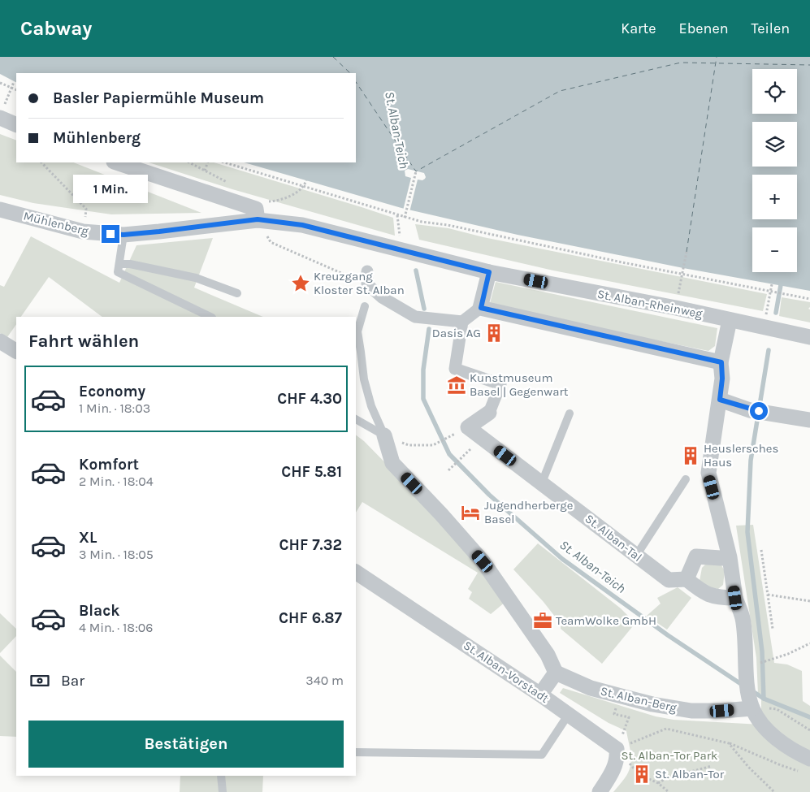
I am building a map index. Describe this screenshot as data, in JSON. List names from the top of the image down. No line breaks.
{"streets":{"street":["Mühlenberg","St. Alban-Rheinweg","St. Alban-Tal","St. Alban-Vorstadt","St. Alban-Berg"]},"crossings":[["Mühlenberg","St. Alban-Rheinweg"]],"water":["St. Alban-Teich"],"parks":["St. Alban-Tor Park"],"places":{"place":["Kreuzgang Kloster St. Alban"],"building":["Dasis AG","Heuslersches Haus","St. Alban-Tor"],"museum":["Kunstmuseum Basel | Gegenwart"],"hotel":["Jugendherberge Basel"],"office":["TeamWolke GmbH"]},"page":{"header":"Cabway","nav":["Karte","Ebenen","Teilen"],"map_buttons":["+","−"],"banner":["Basler Papiermühle Museum","Mühlenberg"],"bubble":"1 Min.","heading":"Fahrt wählen","list":[{"name":"Economy","note":"1 Min. · 18:03","value":"CHF 4.30"},{"name":"Komfort","note":"2 Min. · 18:04","value":"CHF 5.81"},{"name":"XL","note":"3 Min. · 18:05","value":"CHF 7.32"},{"name":"Black","note":"4 Min. · 18:06","value":"CHF 6.87"}],"pay":["Bar","340 m"],"buttons":"Bestätigen"}}
